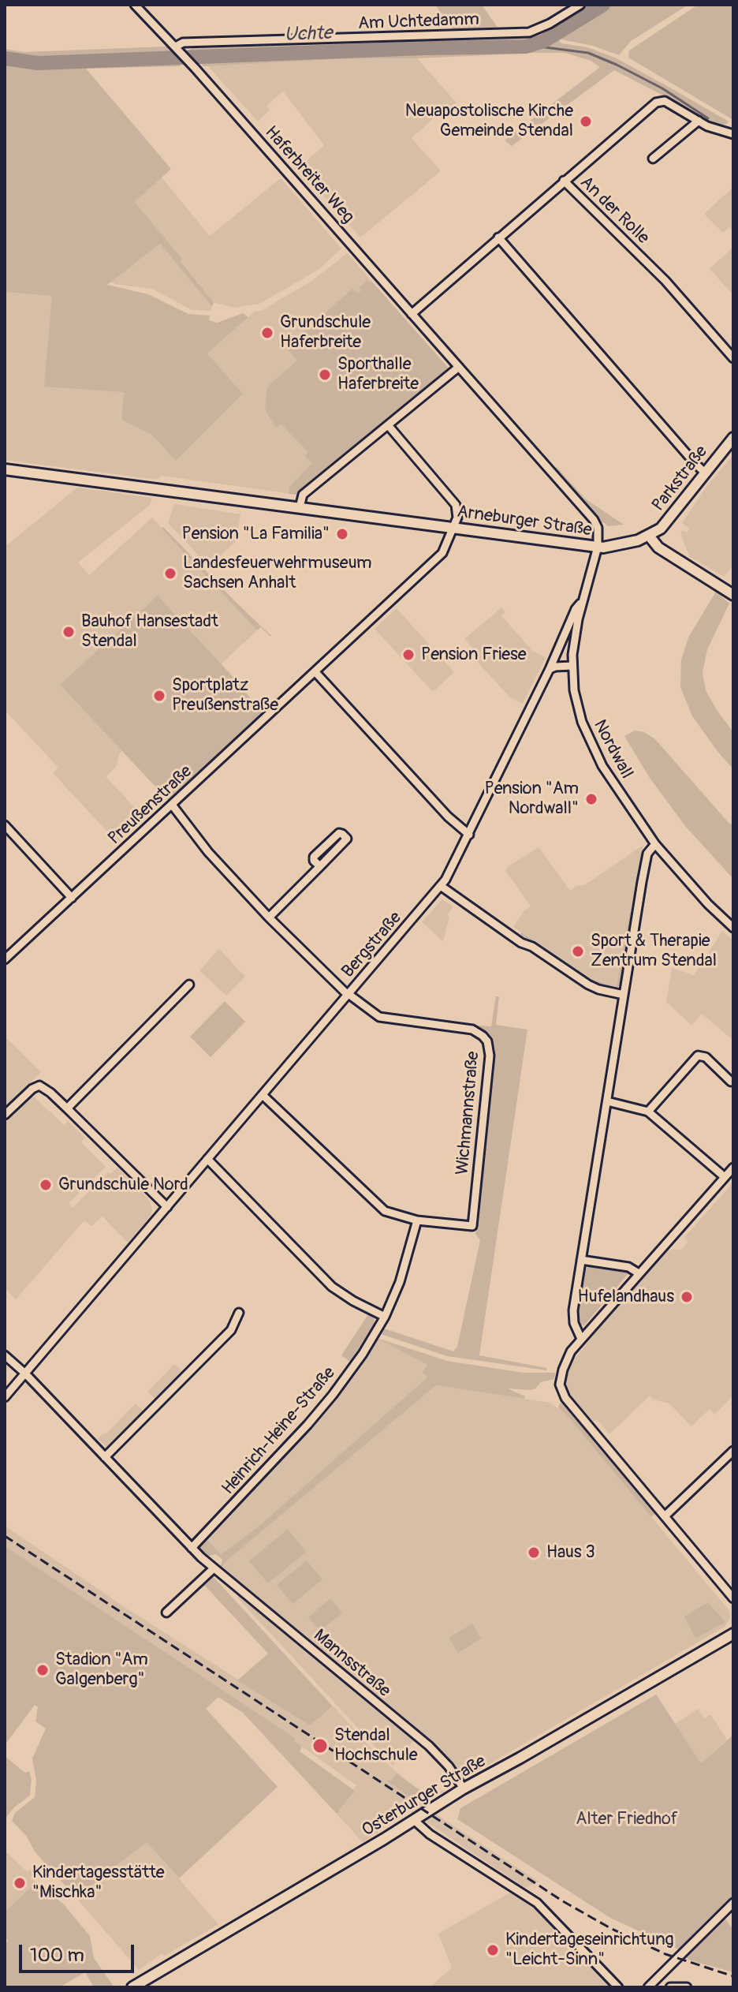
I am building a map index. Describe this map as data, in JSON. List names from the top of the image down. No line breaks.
{"streets":{"main road":["Parkstraße","Arneburger Straße","Osterburger Straße"],"street":["Am Uchtedamm","Haferbreiter Weg","An der Rolle","Nordwall","Preußenstraße","Bergstraße","Wichmannstraße","Heinrich-Heine-Straße","Mannsstraße"]},"crossings":[["Am Uchtedamm","Haferbreiter Weg"],["Haferbreiter Weg","Arneburger Straße"],["Haferbreiter Weg","Nordwall"],["Parkstraße","Arneburger Straße"],["Arneburger Straße","Nordwall"],["Arneburger Straße","Preußenstraße"],["Nordwall","Bergstraße"],["Bergstraße","Wichmannstraße"],["Bergstraße","Mannsstraße"],["Wichmannstraße","Heinrich-Heine-Straße"],["Heinrich-Heine-Straße","Mannsstraße"],["Mannsstraße","Osterburger Straße"]],"water":["Uchte"],"parks":["Alter Friedhof"],"places":["Neuapostolische Kirche Gemeinde Stendal","Grundschule Haferbreite","Sporthalle Haferbreite","Pension \"La Familia\"","Landesfeuerwehrmuseum Sachsen Anhalt","Bauhof Hansestadt Stendal","Pension Friese","Sportplatz Preußenstraße","Pension \"Am Nordwall\"","Sport & Therapie Zentrum Stendal","Grundschule Nord","Hufelandhaus","Haus 3","Stadion \"Am Galgenberg\"","Stendal Hochschule","Kindertagesstätte \"Mischka\"","Kindertageseinrichtung \"Leicht-Sinn\""],"scale_bar":"100 m"}
